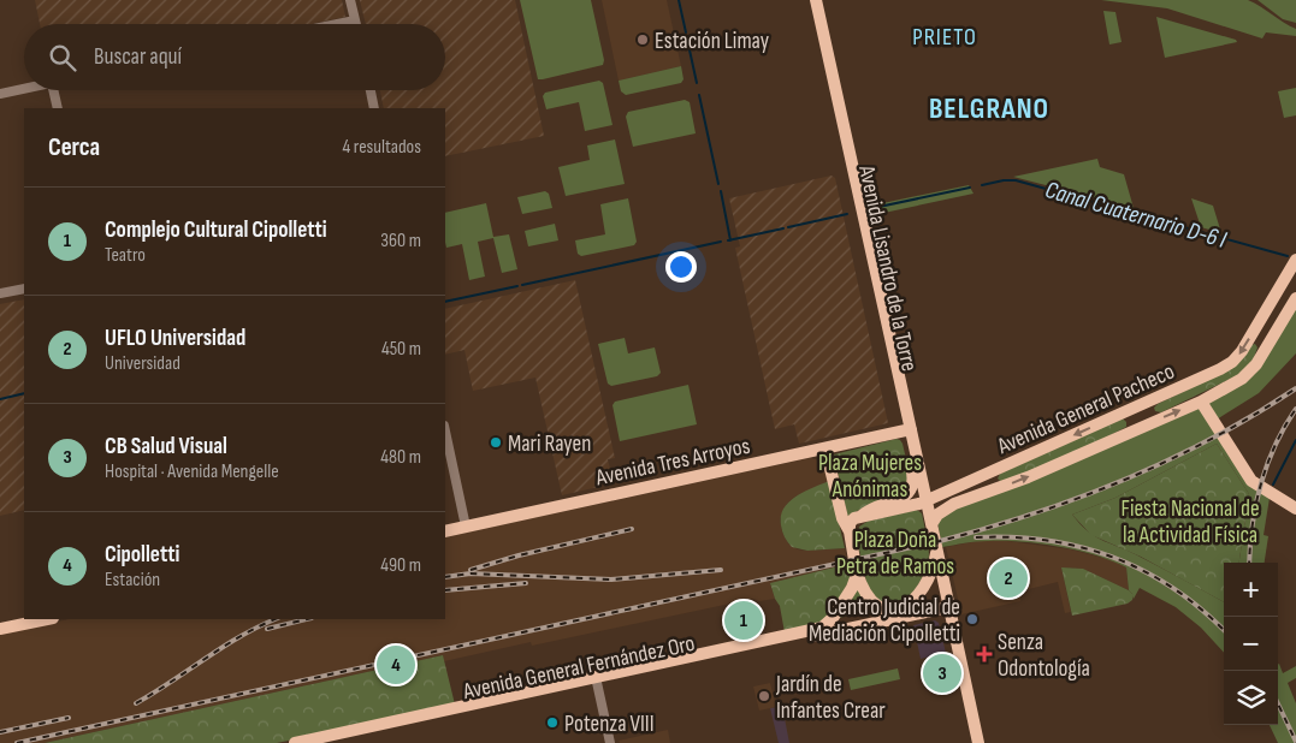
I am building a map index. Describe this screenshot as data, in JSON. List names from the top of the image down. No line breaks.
{"streets":{"main road":["Avenida Lisandro de la Torre","Avenida General Pacheco","Avenida Tres Arroyos","Avenida General Fernández Oro"]},"crossings":[["Avenida Lisandro de la Torre","Avenida General Pacheco"],["Avenida Lisandro de la Torre","Avenida Tres Arroyos"],["Avenida Lisandro de la Torre","Avenida General Fernández Oro"],["Avenida General Pacheco","Avenida General Fernández Oro"]],"districts":["PRIETO","BELGRANO"],"water":["Canal Cuaternario D-6 I"],"parks":["Plaza Mujeres Anónimas","Fiesta Nacional de la Actividad Física","Plaza Doña Petra de Ramos"],"places":{"other":["Estación Limay","Mari Rayen","Centro Judicial de Mediación Cipolletti","Jardín de Infantes Crear","Potenza VIII"],"health":["Senza Odontología"]},"page":{"search":"Buscar aquí","heading":["Cerca","4 resultados"],"list":[{"mark":"1","name":"Complejo Cultural Cipolletti","note":"Teatro","value":"360 m"},{"mark":"2","name":"UFLO Universidad","note":"Universidad","value":"450 m"},{"mark":"3","name":"CB Salud Visual","note":"Hospital · Avenida Mengelle","value":"480 m"},{"mark":"4","name":"Cipolletti","note":"Estación","value":"490 m"}],"pins":["2","1","4","3"],"map_buttons":["+","−"]}}
